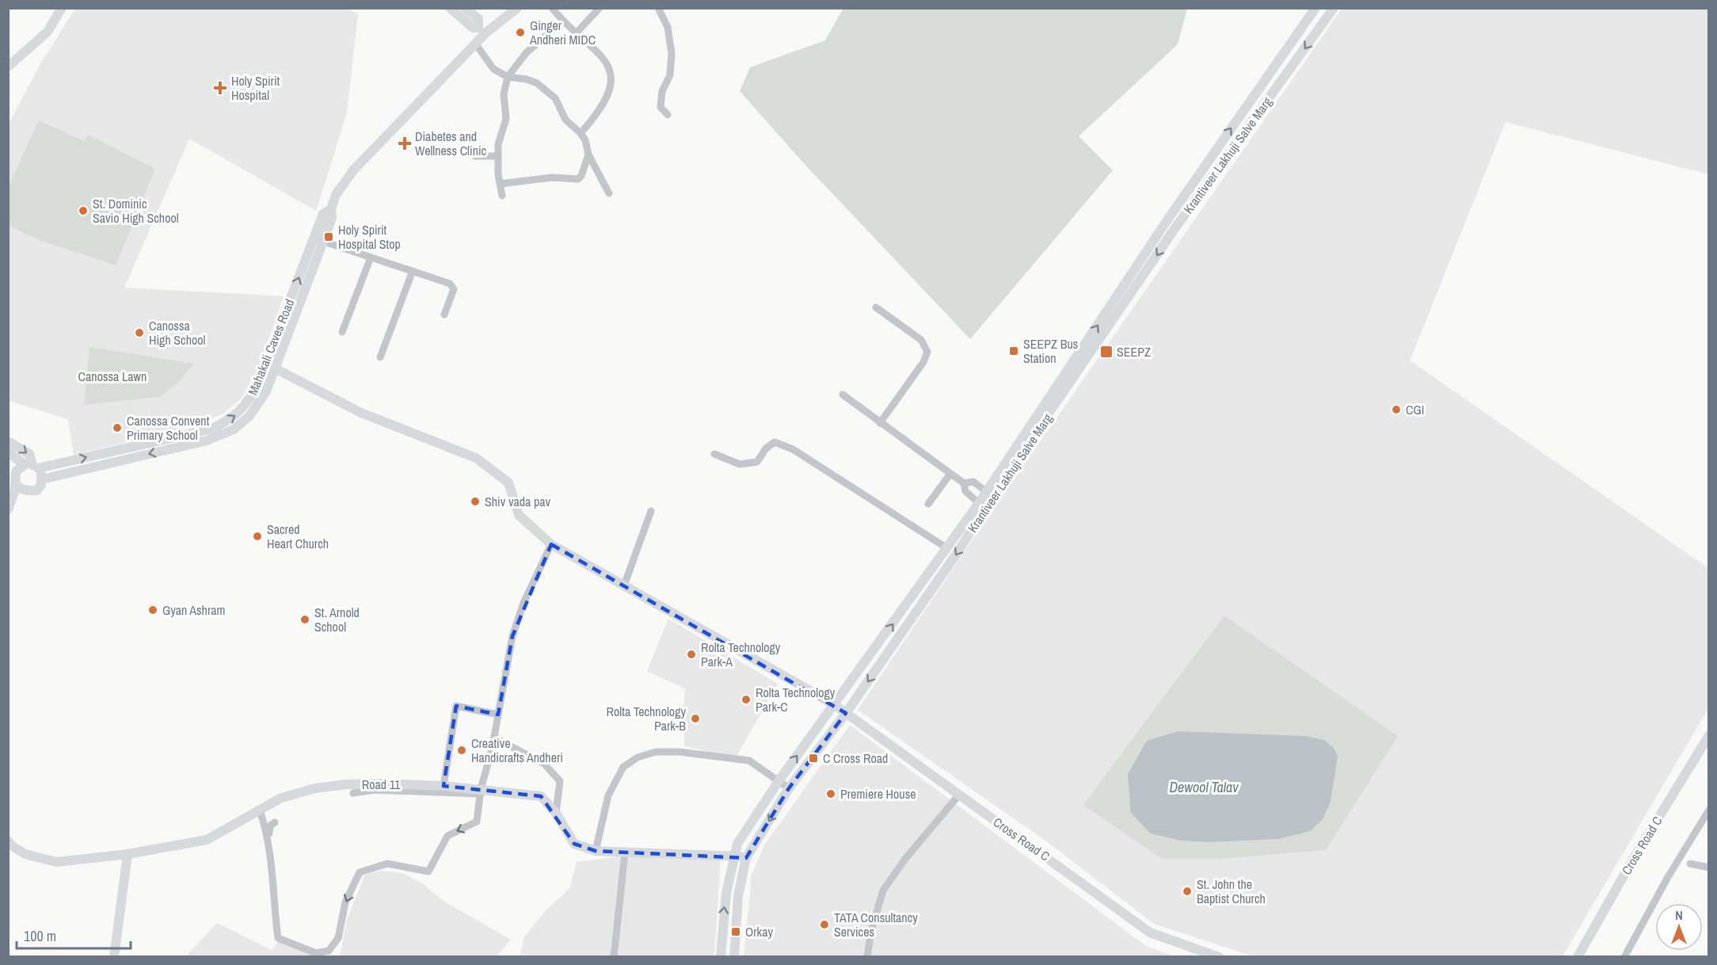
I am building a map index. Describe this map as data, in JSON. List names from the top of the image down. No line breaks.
{"streets":{"main road":["Krantiveer Lakhuji Salve Marg","Mahakali Caves Road","Road 11","Cross Road C"]},"crossings":[["Krantiveer Lakhuji Salve Marg","Road 11"],["Krantiveer Lakhuji Salve Marg","Cross Road C"],["Mahakali Caves Road","Cross Road C"]],"water":["Dewool Talav"],"parks":["Canossa Lawn"],"places":{"other":["Ginger Andheri MIDC","St. Dominic Savio High School","Canossa High School","CGI","Canossa Convent Primary School","Shiv vada pav","Sacred Heart Church","Gyan Ashram","St. Arnold School","Rolta Technology Park-A","Rolta Technology Park-C","Rolta Technology Park-B","Creative Handicrafts Andheri","Premiere House","St. John the Baptist Church","TATA Consultancy Services"],"health":["Holy Spirit Hospital","Diabetes and Wellness Clinic"],"transit":["Holy Spirit Hospital Stop","SEEPZ Bus Station","SEEPZ","C Cross Road","Orkay"]},"scale_bar":"100 m","north":"top"}
